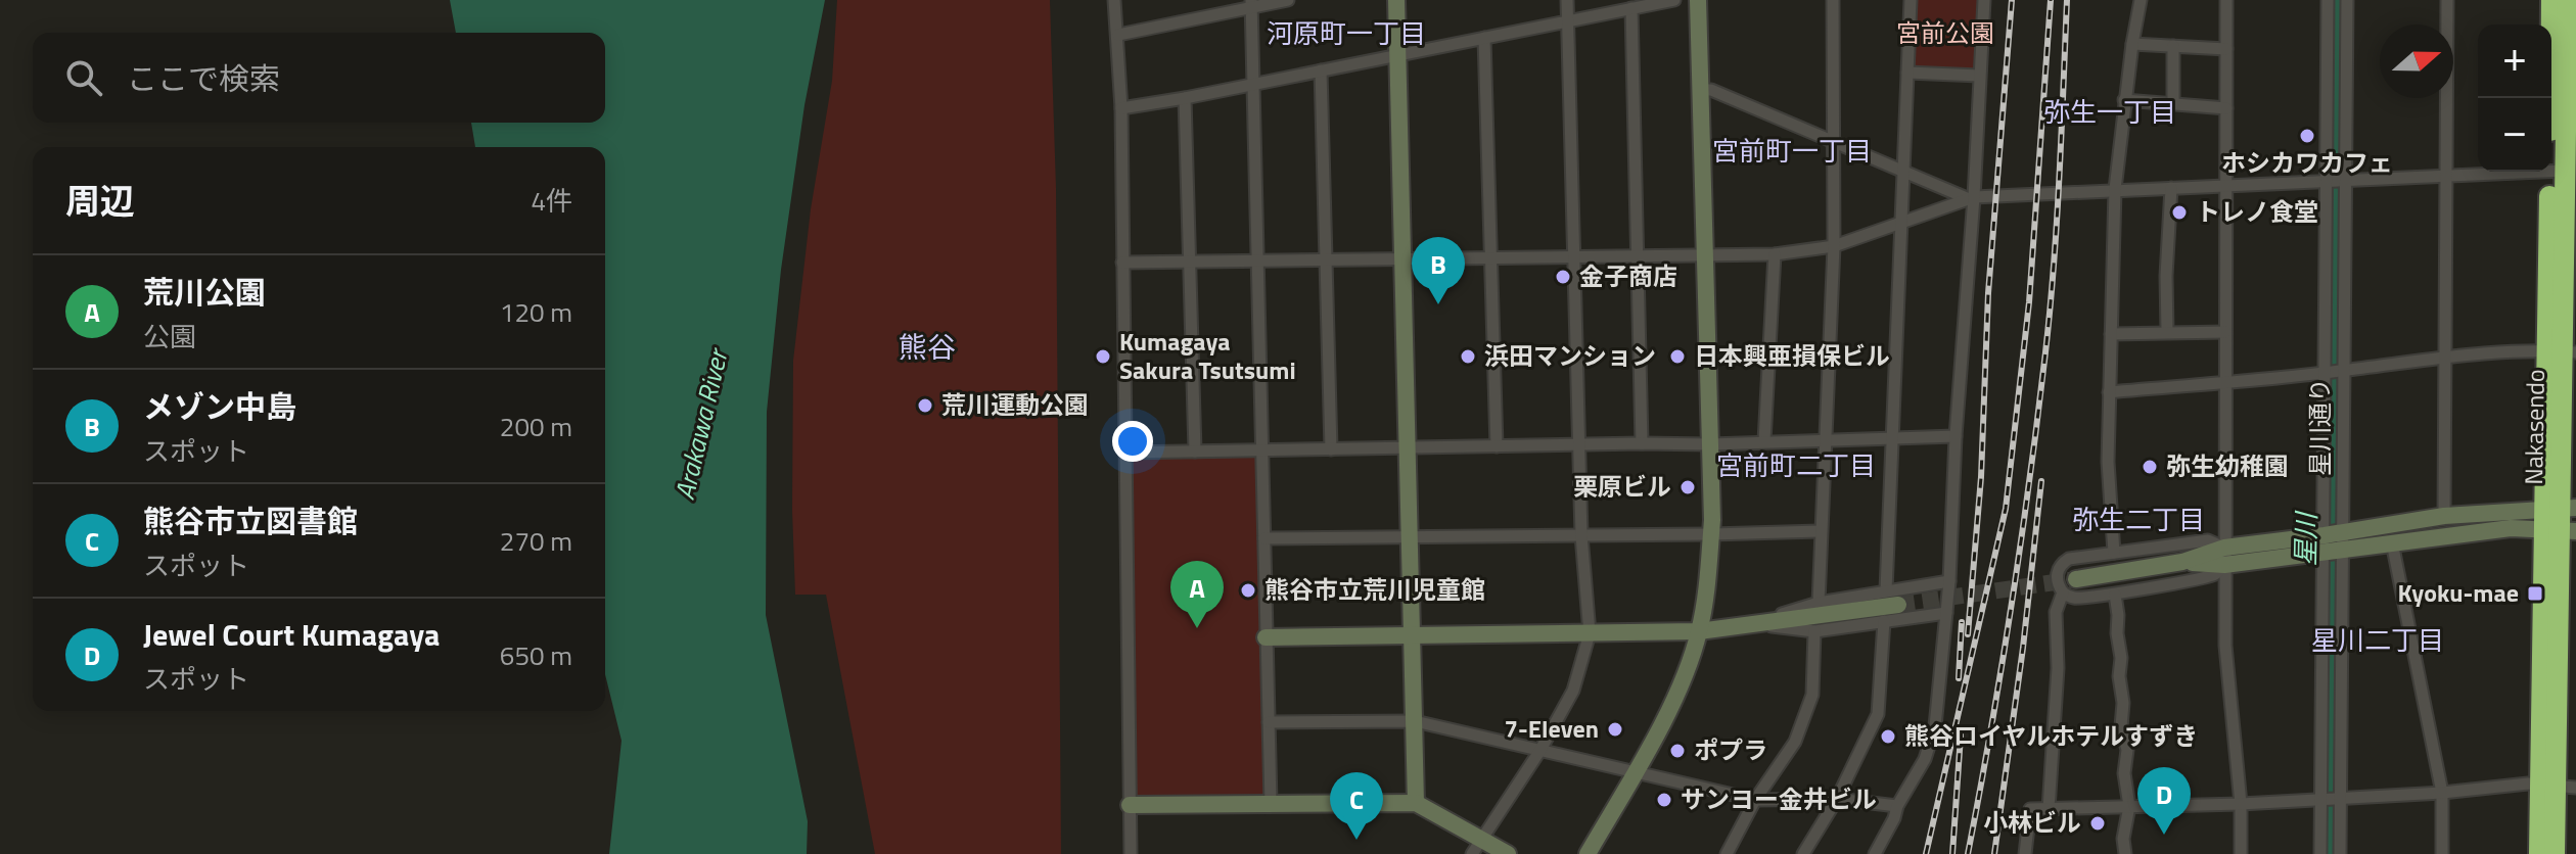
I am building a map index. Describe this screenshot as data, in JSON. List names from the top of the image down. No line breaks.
{"streets":{"highway":["Nakasendo"],"street":["星川通り"]},"districts":["河原町一丁目","弥生一丁目","宮前町一丁目","熊谷","宮前町二丁目","弥生二丁目","星川二丁目"],"water":["Arakawa River","星川"],"parks":["宮前公園"],"places":{"other":["ホシカワカフェ","トレノ食堂","金子商店","Kumagaya Sakura Tsutsumi","浜田マンション","日本興亜損保ビル","荒川運動公園","弥生幼稚園","栗原ビル","熊谷市立荒川児童館","7-Eleven","熊谷ロイヤルホテルすずき","ポプラ","サンヨー金井ビル","小林ビル"],"transit":["Kyoku-mae"]},"north":"right","page":{"map_buttons":["+","−"],"search":"ここで検索","heading":["周辺","4件"],"pins":["B","A","D","C"],"list":[{"mark":"A","name":"荒川公園","note":"公園","value":"120 m"},{"mark":"B","name":"メゾン中島","note":"スポット","value":"200 m"},{"mark":"C","name":"熊谷市立図書館","note":"スポット","value":"270 m"},{"mark":"D","name":"Jewel Court Kumagaya","note":"スポット","value":"650 m"}]}}
